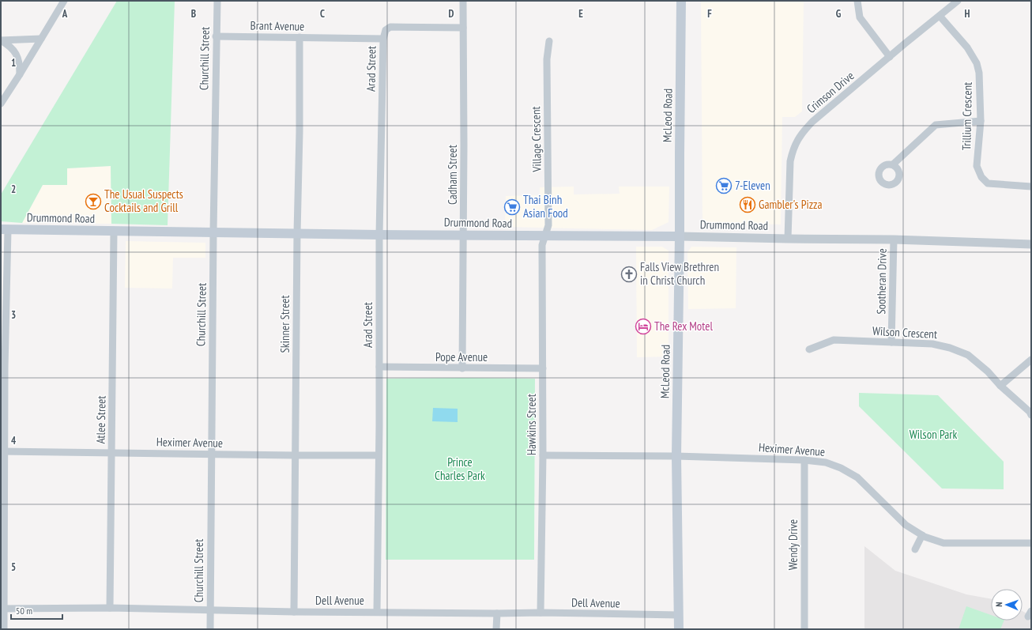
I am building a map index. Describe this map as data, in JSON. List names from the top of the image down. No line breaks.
{"streets":{"main road":["McLeod Road","Drummond Road"],"street":["Brant Avenue","Churchill Street","Arad Street","Crimson Drive","Trillium Crescent","Village Crescent","Cadham Street","Sootheran Drive","Skinner Street","Wilson Crescent","Pope Avenue","Atlee Street","Hawkins Street","Heximer Avenue","Wendy Drive","Dell Avenue"]},"crossings":[["Brant Avenue","Churchill Street"],["Brant Avenue","Arad Street"],["Brant Avenue","Skinner Street"],["Churchill Street","Drummond Road"],["Churchill Street","Heximer Avenue"],["Churchill Street","Dell Avenue"],["Arad Street","Drummond Road"],["Arad Street","Pope Avenue"],["Arad Street","Heximer Avenue"],["Arad Street","Dell Avenue"],["Crimson Drive","Trillium Crescent"],["Crimson Drive","Drummond Road"],["McLeod Road","Drummond Road"],["McLeod Road","Heximer Avenue"],["McLeod Road","Dell Avenue"],["Village Crescent","Drummond Road"],["Village Crescent","Hawkins Street"],["Cadham Street","Drummond Road"],["Cadham Street","Pope Avenue"],["Drummond Road","Sootheran Drive"],["Drummond Road","Skinner Street"],["Drummond Road","Atlee Street"],["Drummond Road","Hawkins Street"],["Sootheran Drive","Wilson Crescent"],["Skinner Street","Heximer Avenue"],["Skinner Street","Dell Avenue"],["Pope Avenue","Hawkins Street"],["Atlee Street","Heximer Avenue"],["Atlee Street","Dell Avenue"],["Hawkins Street","Heximer Avenue"],["Hawkins Street","Dell Avenue"],["Heximer Avenue","Wendy Drive"]],"parks":["Wilson Park","Prince Charles Park"],"places":{"supermarket":["7-Eleven","Thai Binh Asian Food"],"bar":["The Usual Suspects Cocktails and Grill"],"restaurant":["Gambler's Pizza"],"church":["Falls View Brethren in Christ Church"],"hotel":["The Rex Motel"]},"scale_bar":"50 m","north":"left","grid":{"columns":["A","B","C","D","E","F","G","H"],"rows":["1","2","3","4","5"]}}
